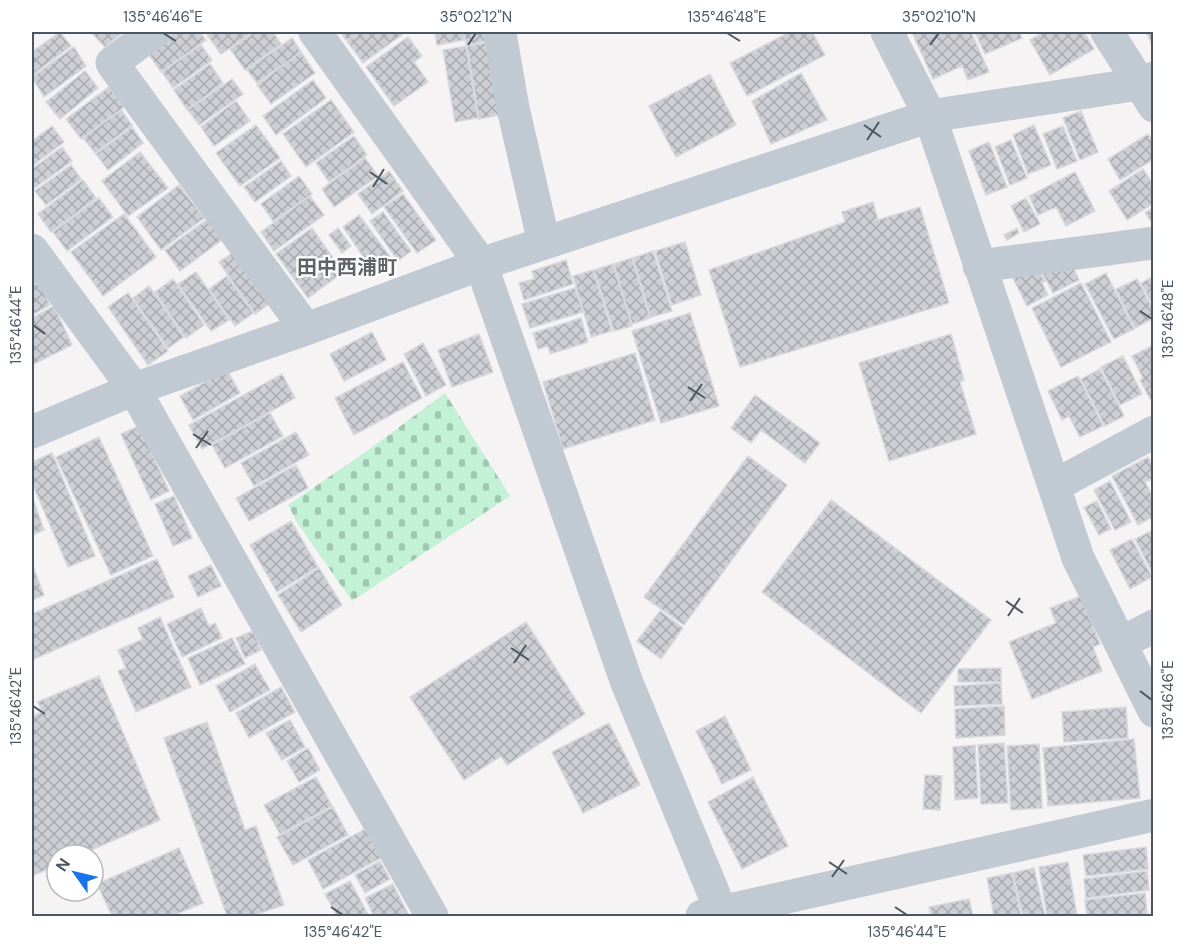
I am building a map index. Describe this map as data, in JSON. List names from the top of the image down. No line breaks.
{"districts":["田中西浦町"],"north":"top left","coordinates":["135°46'46\"E","35°02'12\"N","135°46'48\"E","35°02'10\"N","135°46'44\"E","135°46'42\"E"]}
